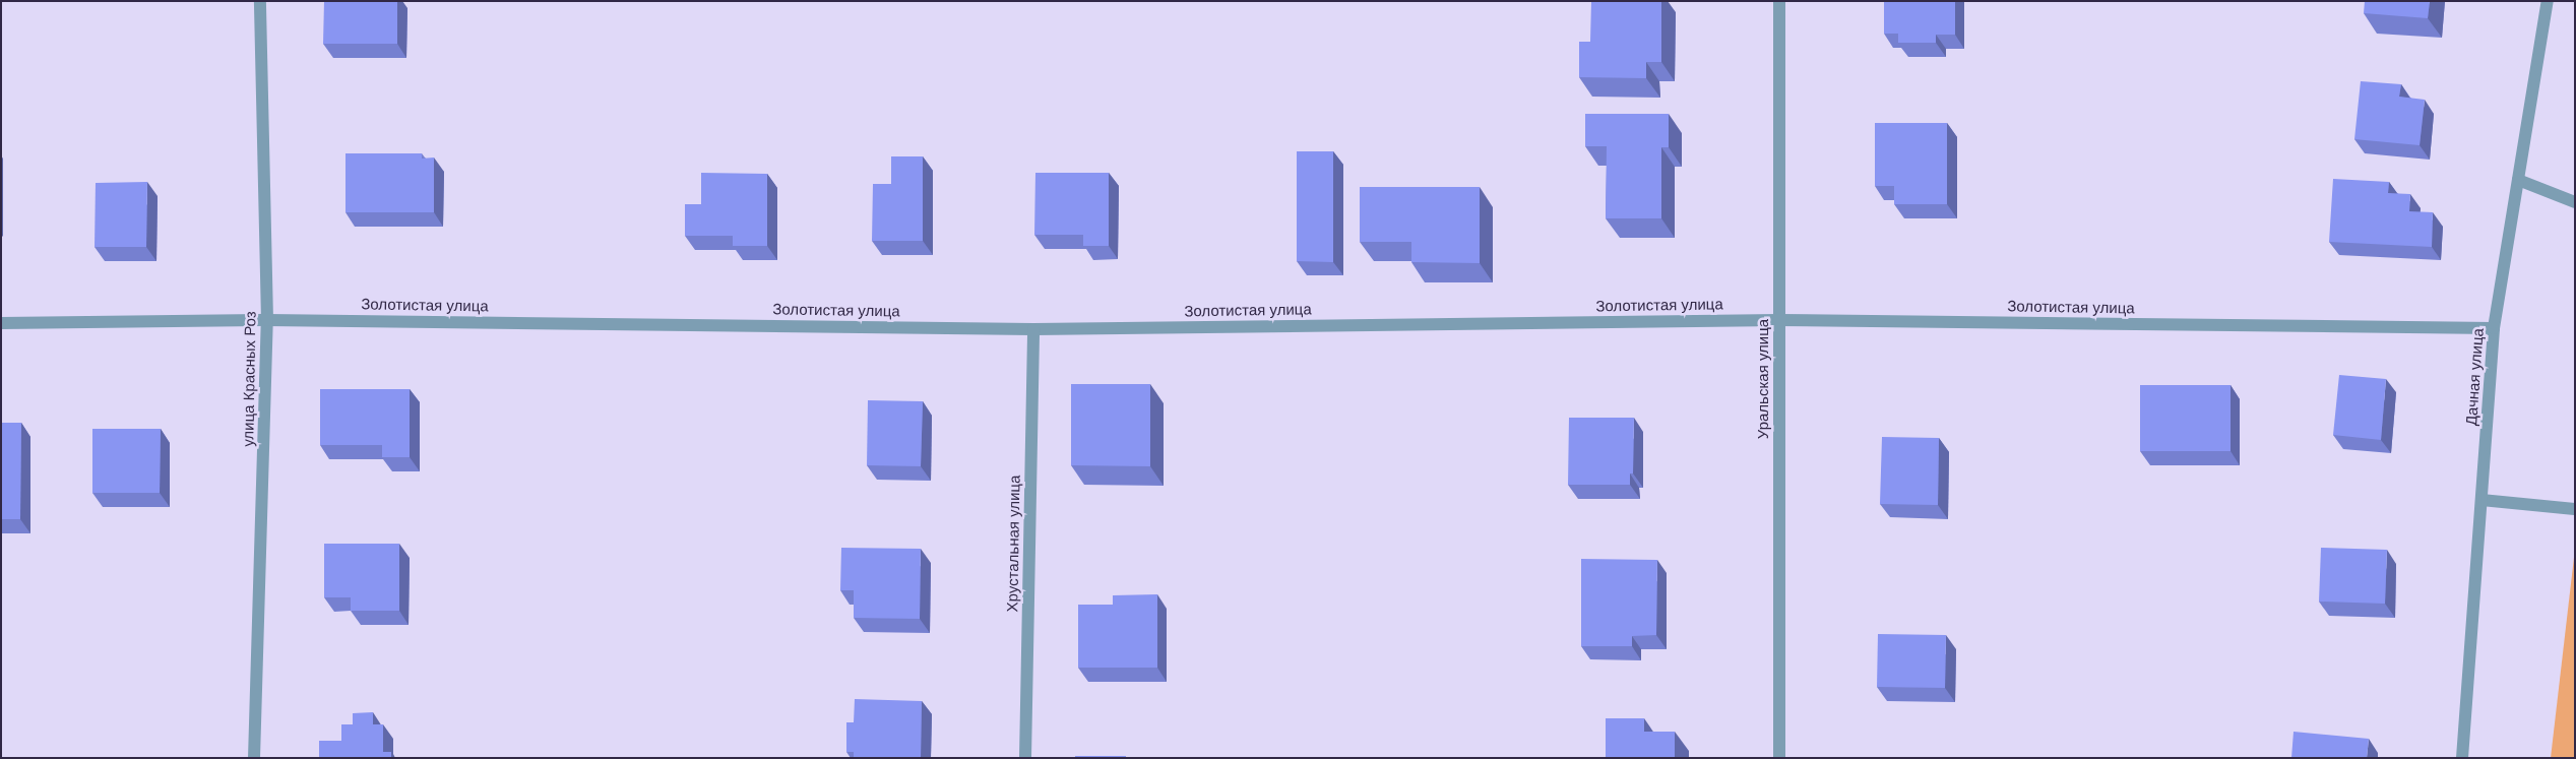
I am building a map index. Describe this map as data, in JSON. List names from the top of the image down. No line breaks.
{"streets":{"street":["Золотистая улица","Дачная улица","улица Красных Роз","Уральская улица","Хрустальная улица"]},"crossings":[["Золотистая улица","Дачная улица"],["Золотистая улица","улица Красных Роз"],["Золотистая улица","Уральская улица"],["Золотистая улица","Хрустальная улица"]]}
